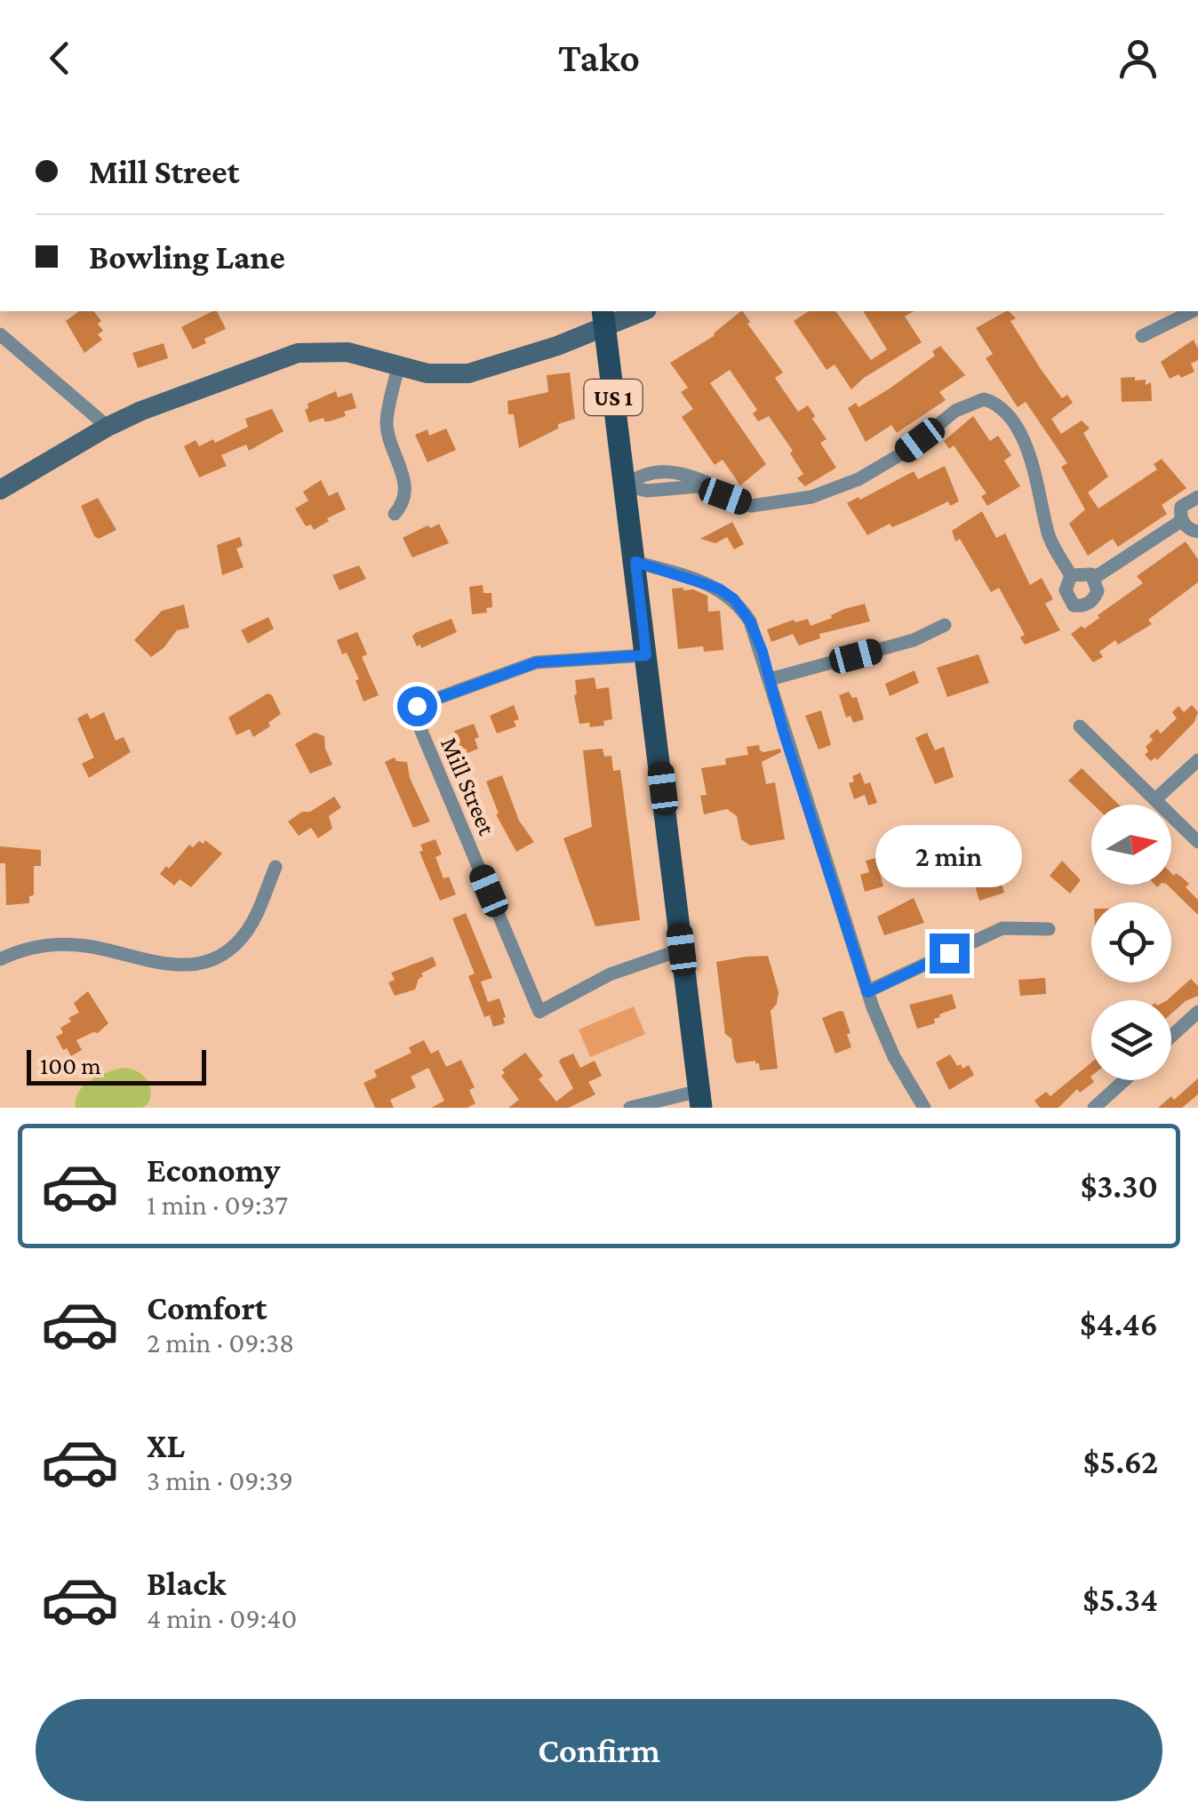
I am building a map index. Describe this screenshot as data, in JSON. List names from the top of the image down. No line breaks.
{"streets":{"main road":["US 1"],"street":["Mill Street"]},"crossings":[["US 1","Mill Street"]],"scale_bar":"100 m","north":"right","page":{"header":"Tako","banner":["Mill Street","Bowling Lane"],"bubble":"2 min","scale":"100 m","list":[{"name":"Economy","note":"1 min · 09:37","value":"$3.30"},{"name":"Comfort","note":"2 min · 09:38","value":"$4.46"},{"name":"XL","note":"3 min · 09:39","value":"$5.62"},{"name":"Black","note":"4 min · 09:40","value":"$5.34"}],"buttons":"Confirm"}}
